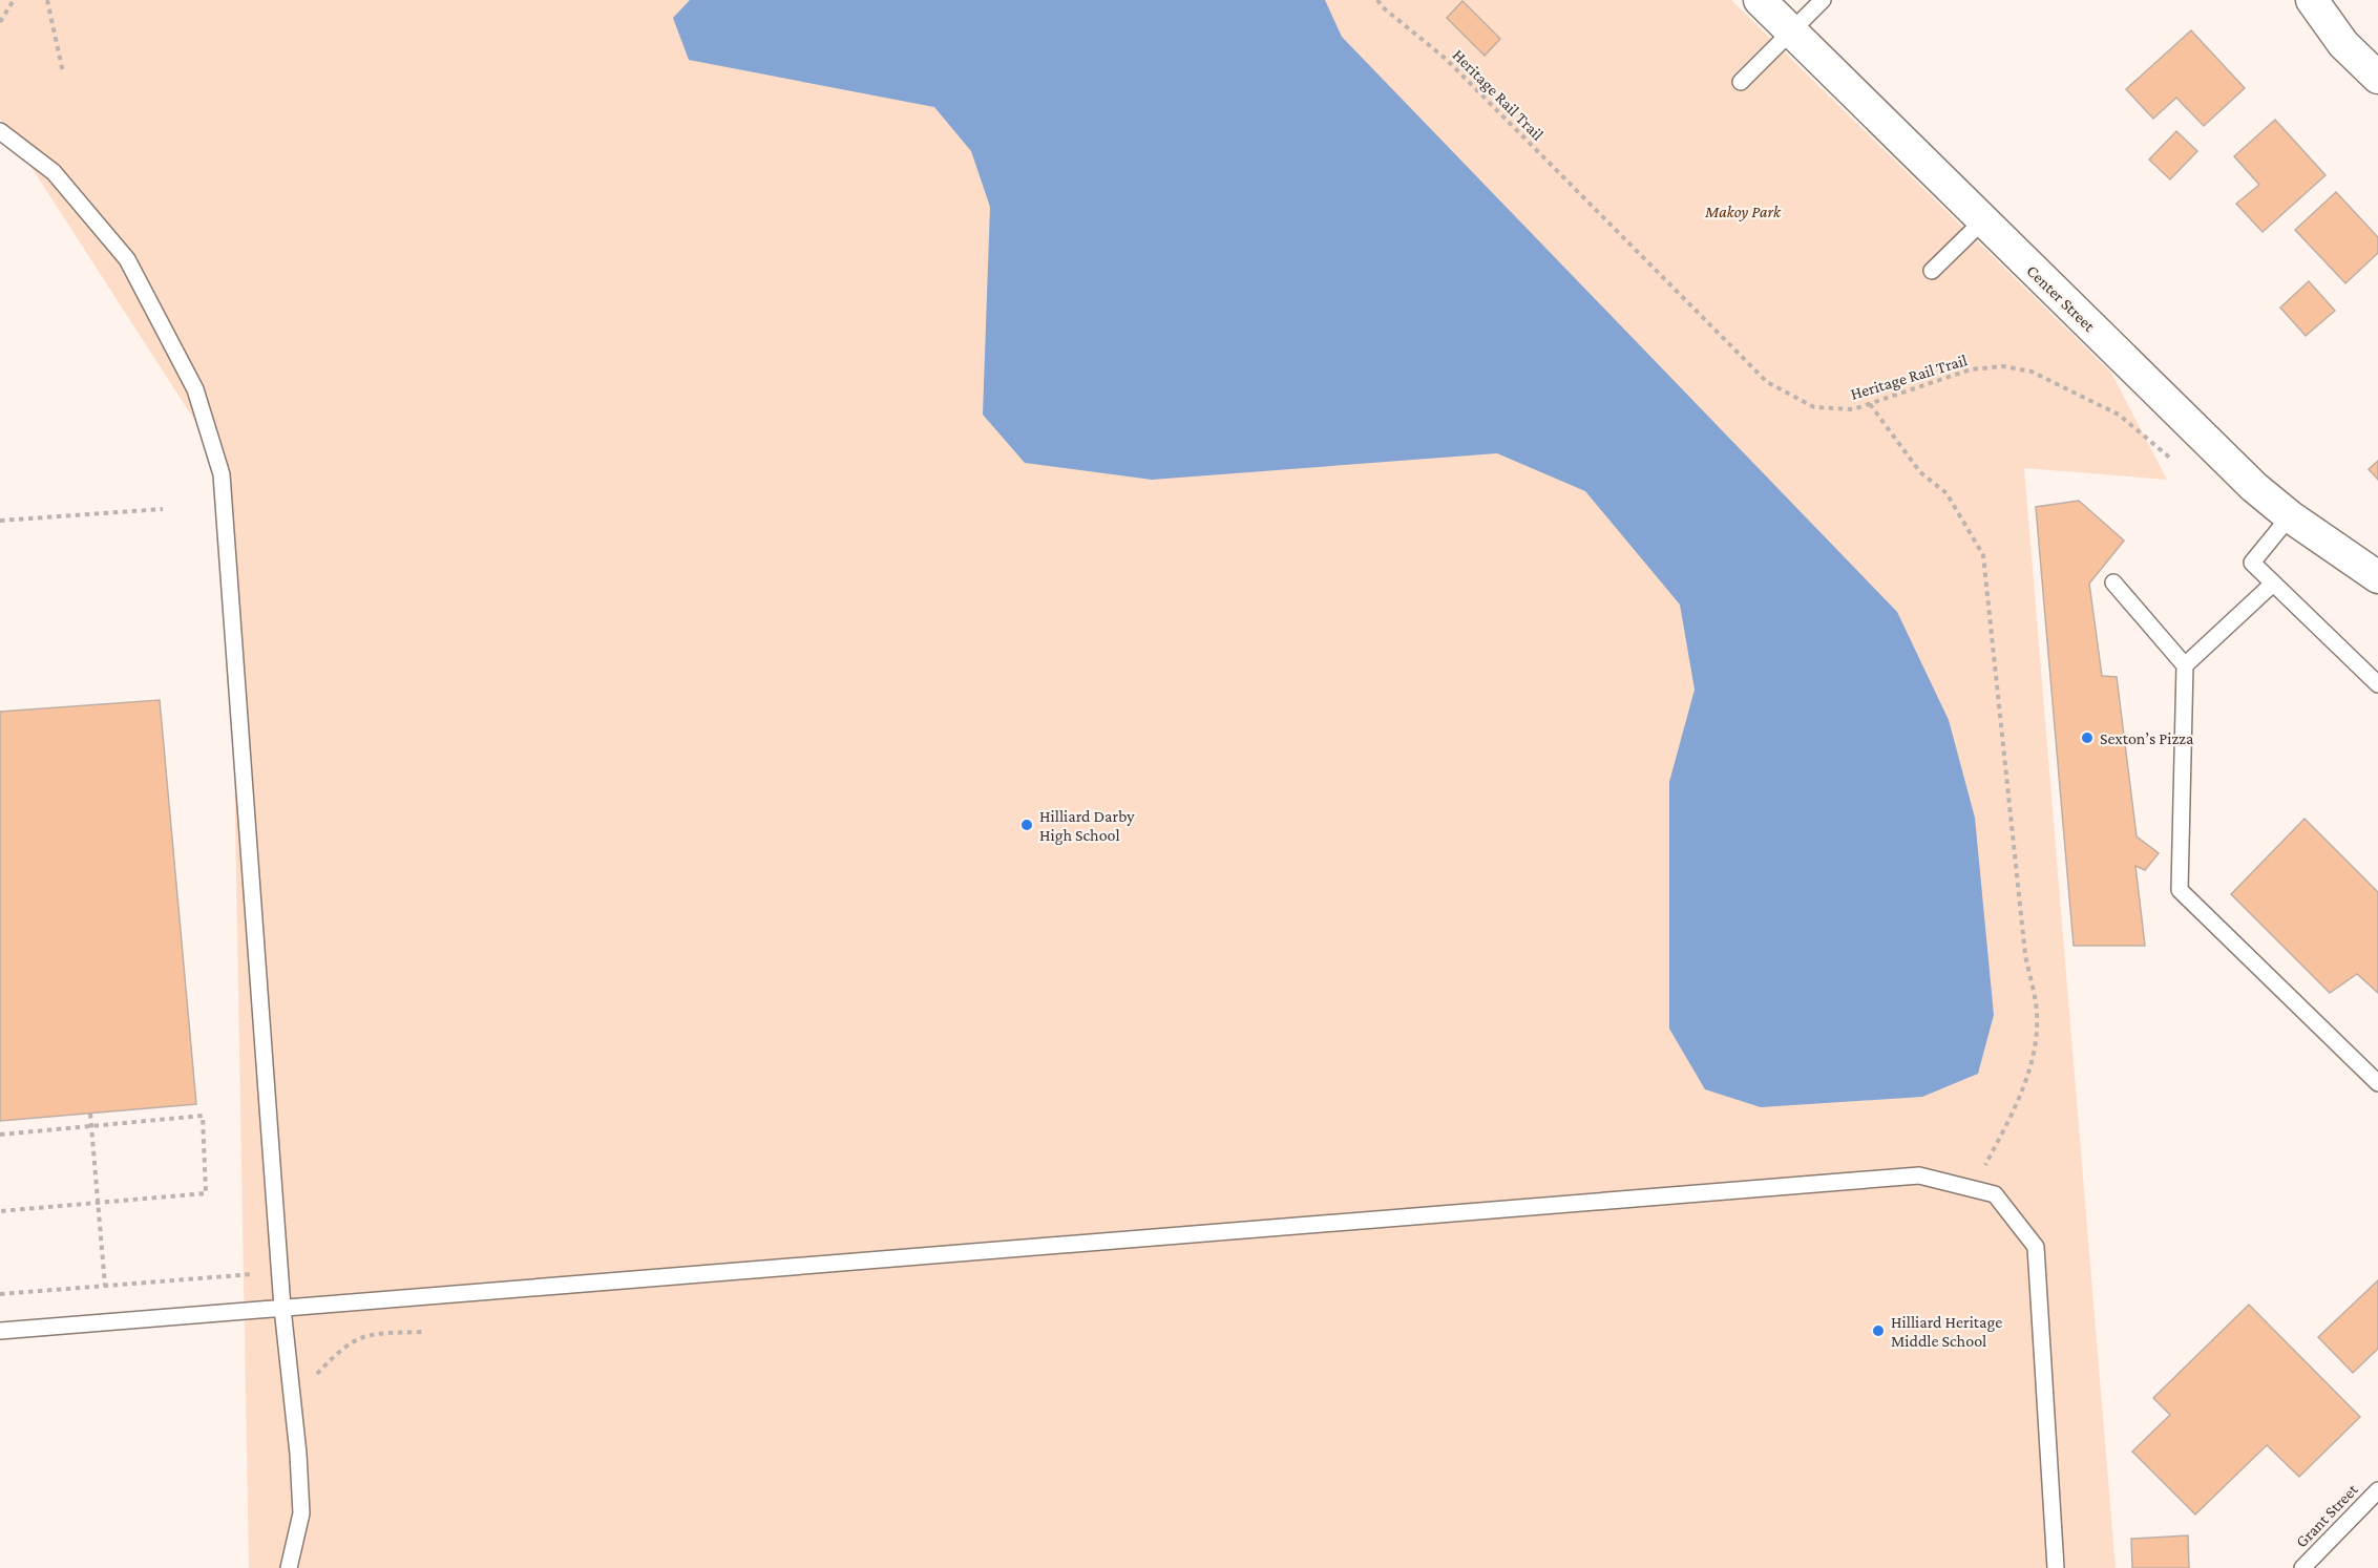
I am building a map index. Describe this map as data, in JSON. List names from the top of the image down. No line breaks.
{"streets":{"street":["Center Street"],"lane":["Grant Street"],"path":["Heritage Rail Trail"]},"parks":["Makoy Park"],"places":["Sexton’s Pizza","Hilliard Darby High School","Hilliard Heritage Middle School"]}
